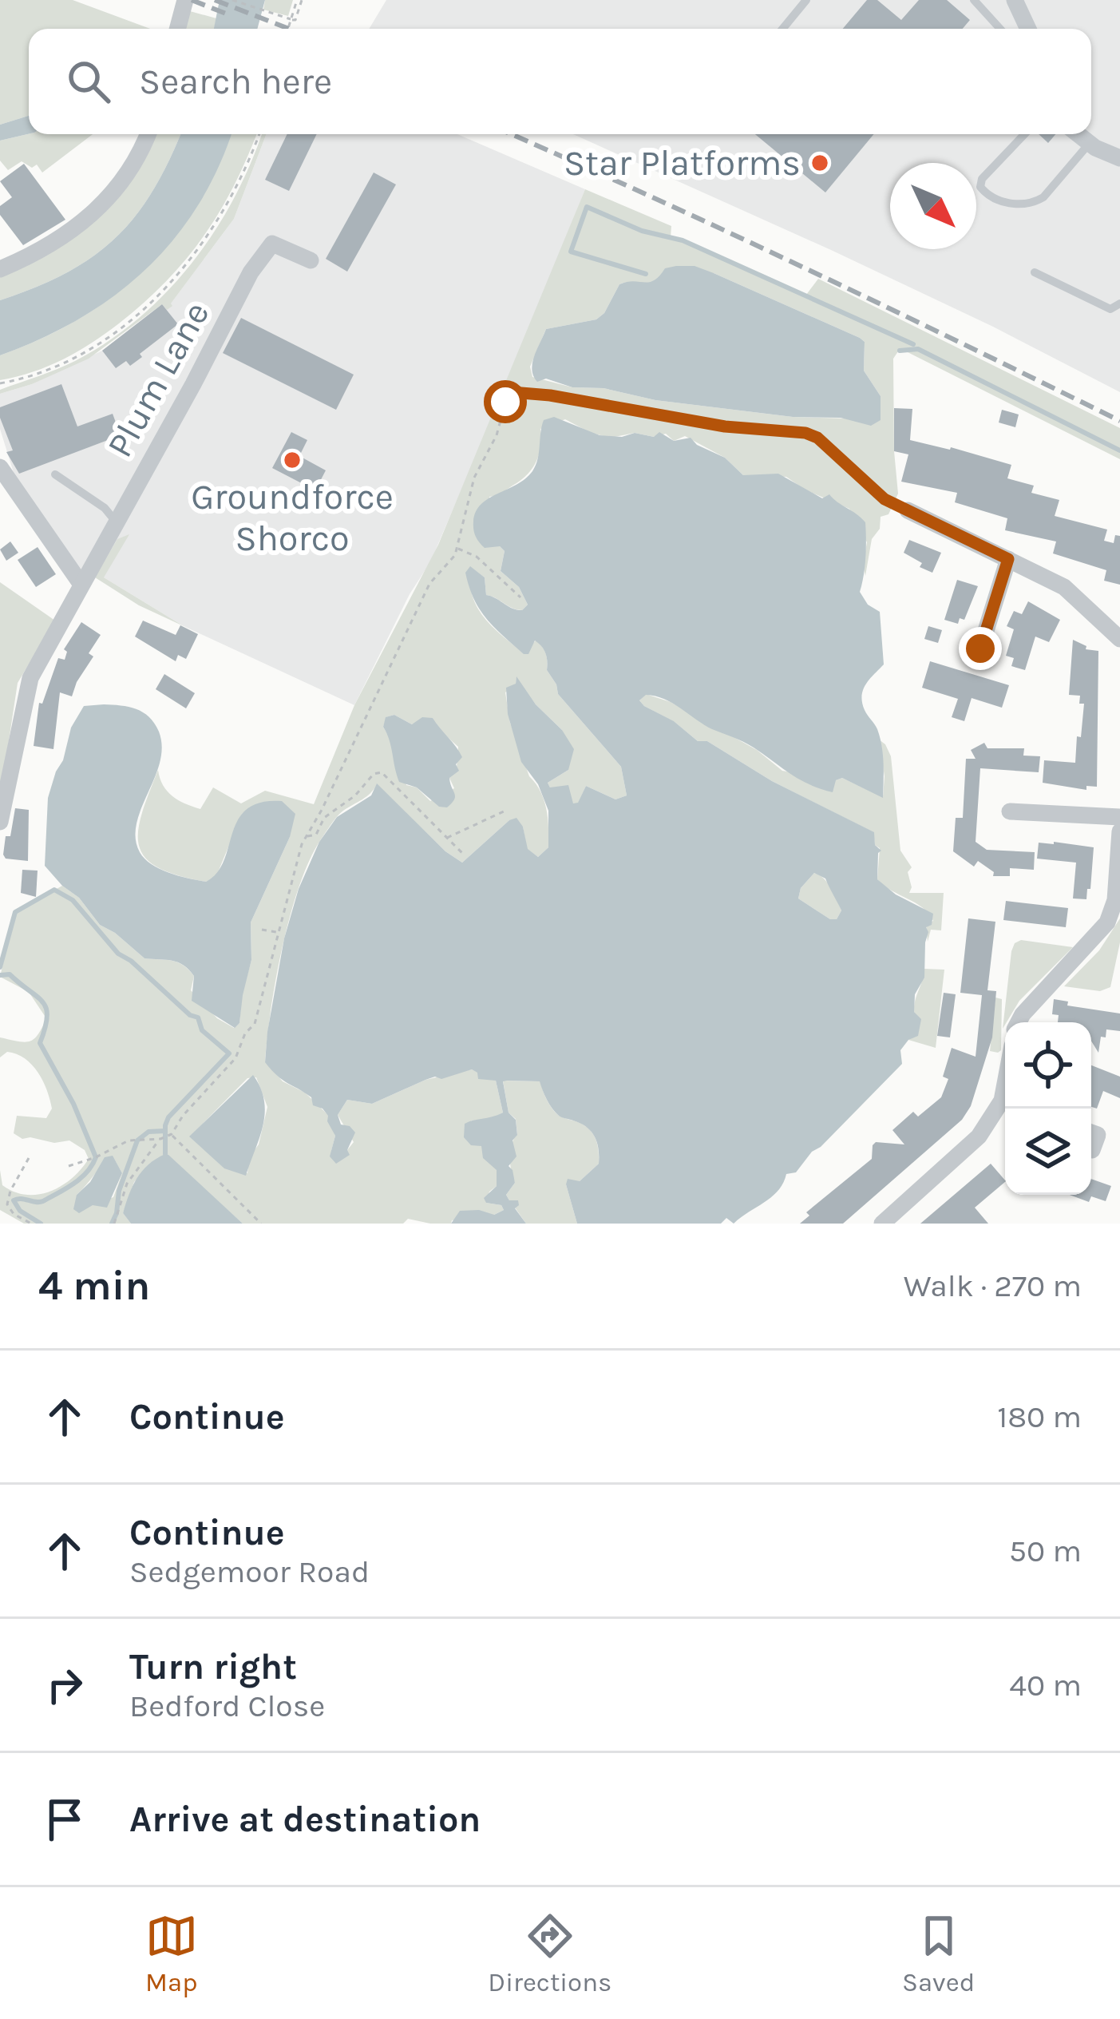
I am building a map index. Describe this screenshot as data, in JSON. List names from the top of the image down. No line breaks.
{"streets":{"street":["Plum Lane"]},"places":["Star Platforms","Groundforce Shorco"],"north":"bottom right","page":{"search":"Search here","heading":["4 min","Walk · 270 m"],"list":[["Continue","180 m"],["Continue","Sedgemoor Road","50 m"],["Turn right","Bedford Close","40 m"],"Arrive at destination"],"nav":["Map","Directions","Saved"]}}
